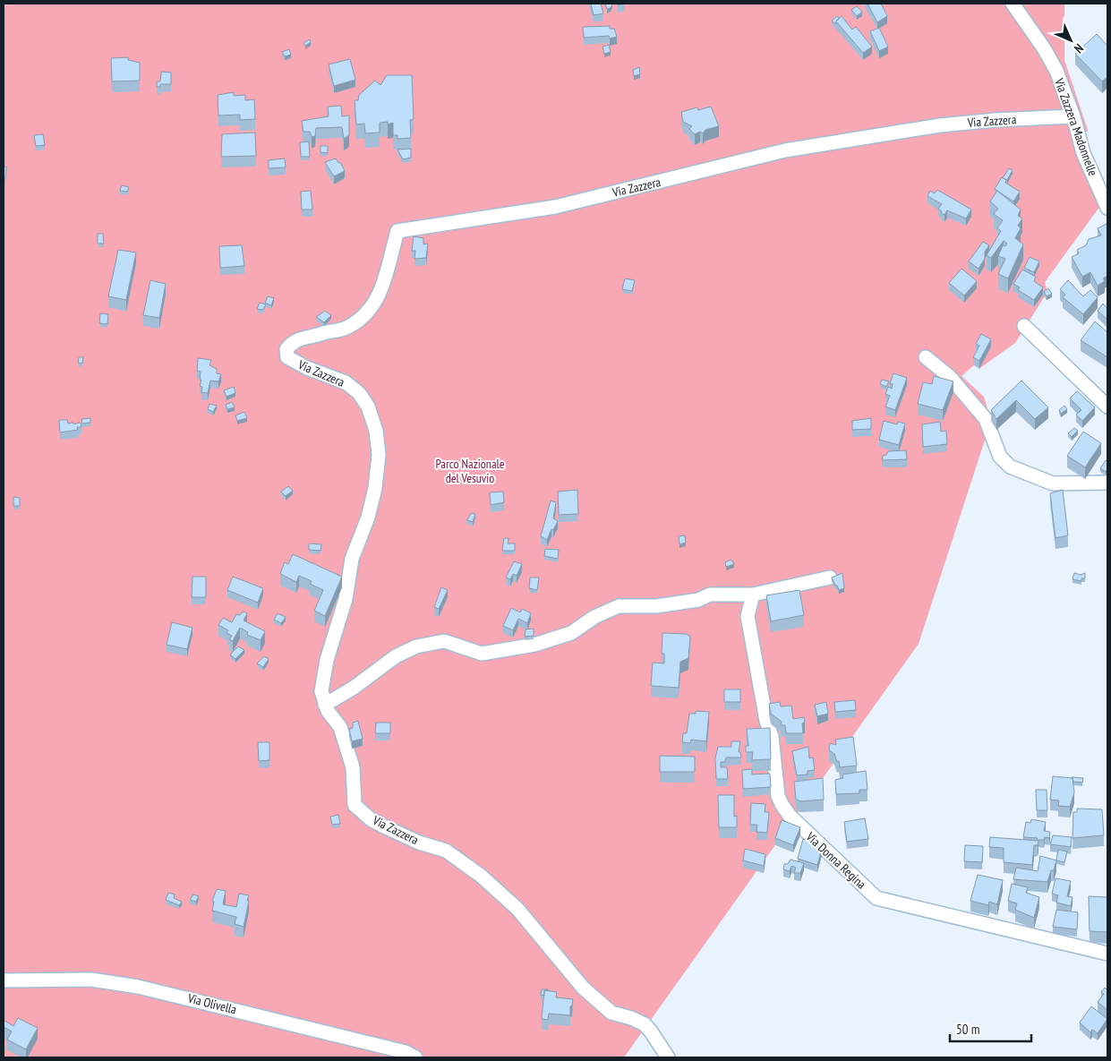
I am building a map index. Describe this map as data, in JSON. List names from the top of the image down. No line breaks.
{"streets":{"street":["Via Zazzera","Via Zazzera Madonnelle","Via Donna Regina","Via Olivella"]},"crossings":[["Via Zazzera","Via Zazzera Madonnelle"]],"parks":["Parco Nazionale del Vesuvio"],"scale_bar":"50 m","north":"bottom right"}
